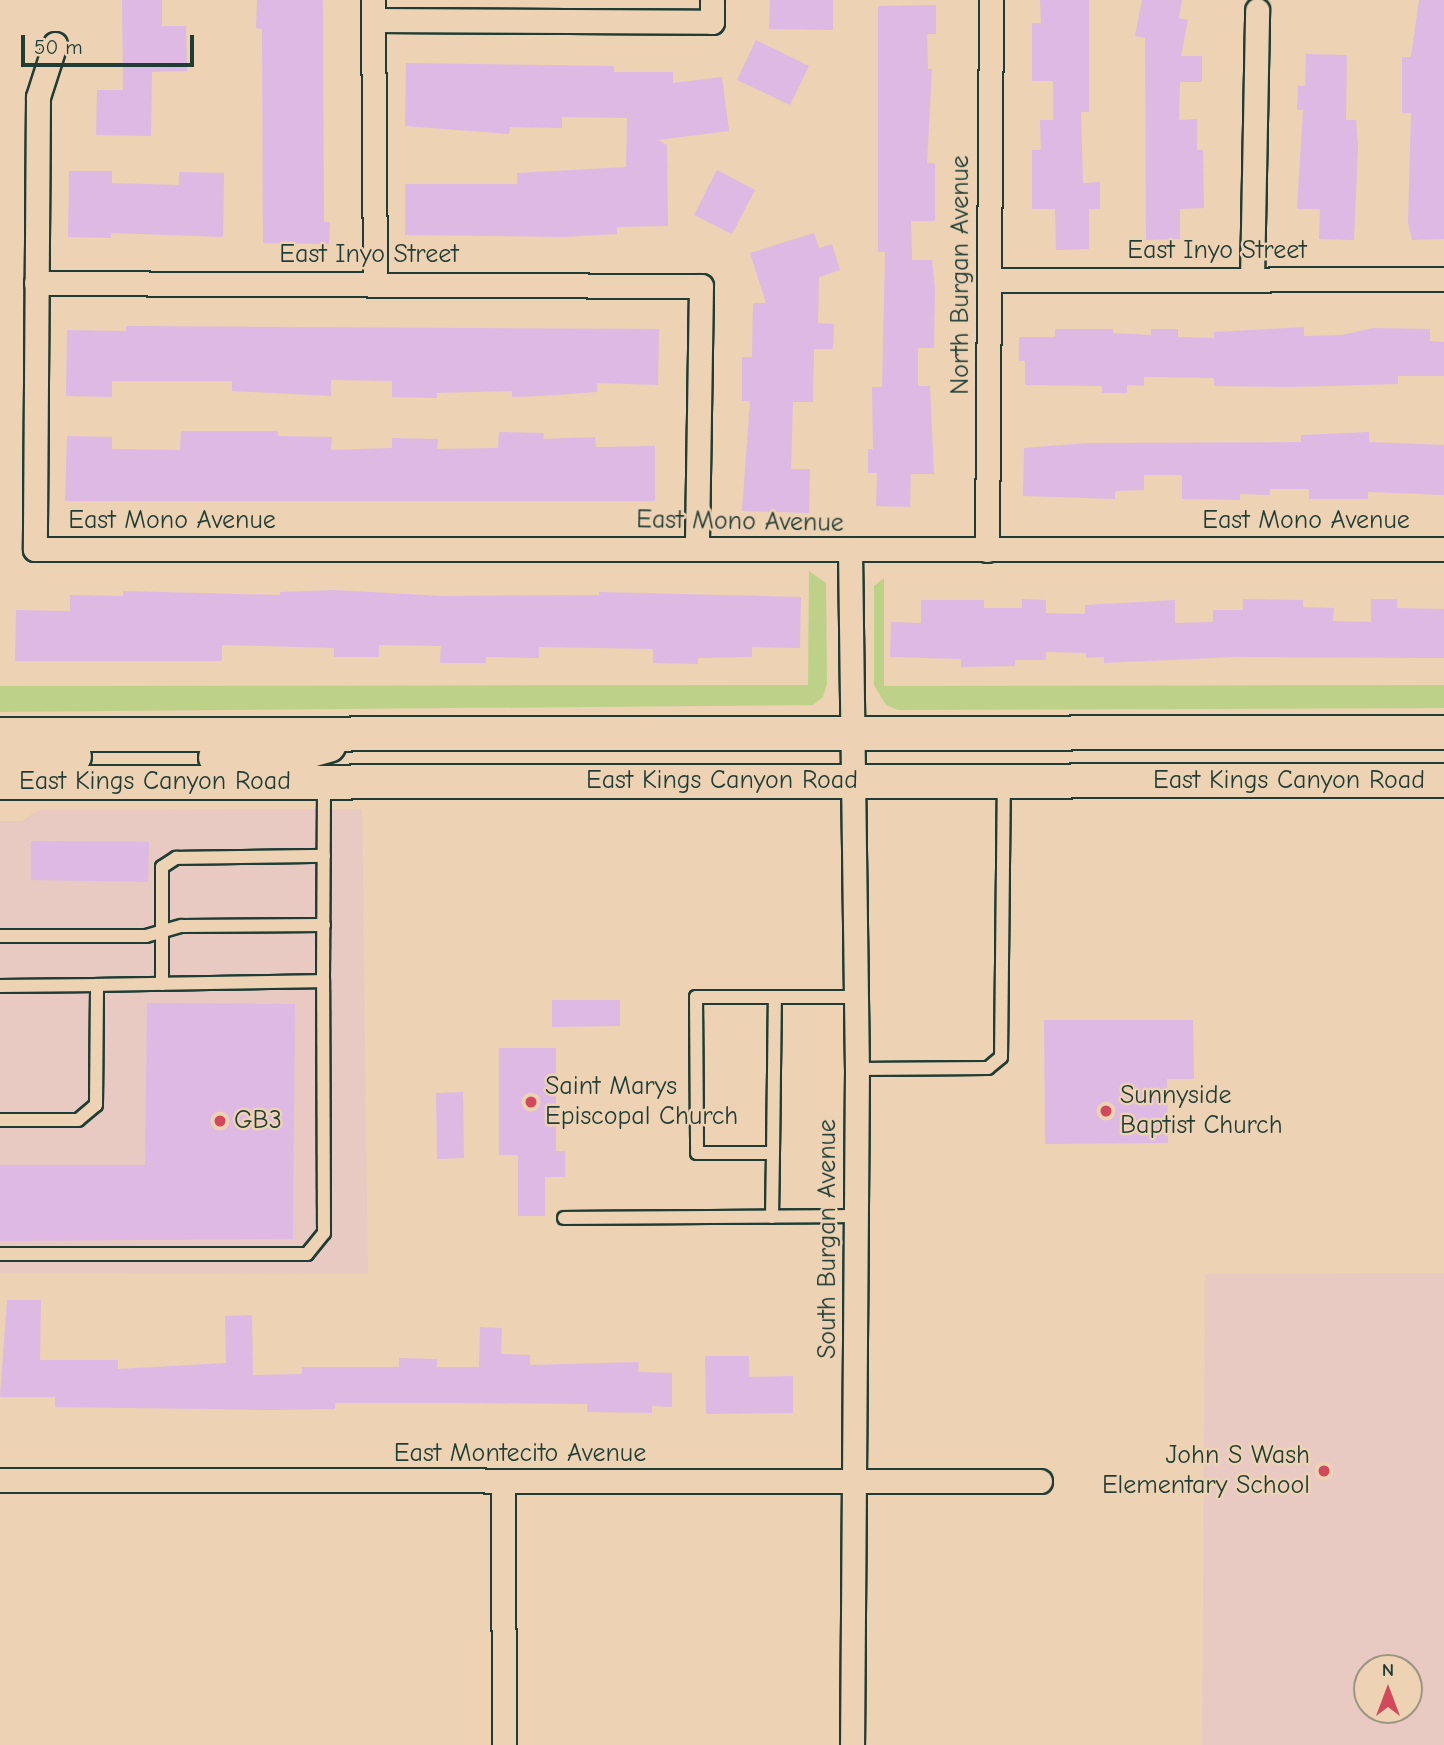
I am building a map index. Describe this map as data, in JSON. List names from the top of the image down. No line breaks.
{"streets":{"main road":["East Kings Canyon Road"],"street":["East Inyo Street","North Burgan Avenue","East Mono Avenue","South Burgan Avenue","East Montecito Avenue"]},"crossings":[["East Inyo Street","North Burgan Avenue"],["East Inyo Street","East Mono Avenue"],["North Burgan Avenue","East Mono Avenue"],["East Kings Canyon Road","South Burgan Avenue"],["South Burgan Avenue","East Montecito Avenue"]],"places":["Saint Marys Episcopal Church","Sunnyside Baptist Church","GB3","John S Wash Elementary School"],"scale_bar":"50 m","north":"top"}
